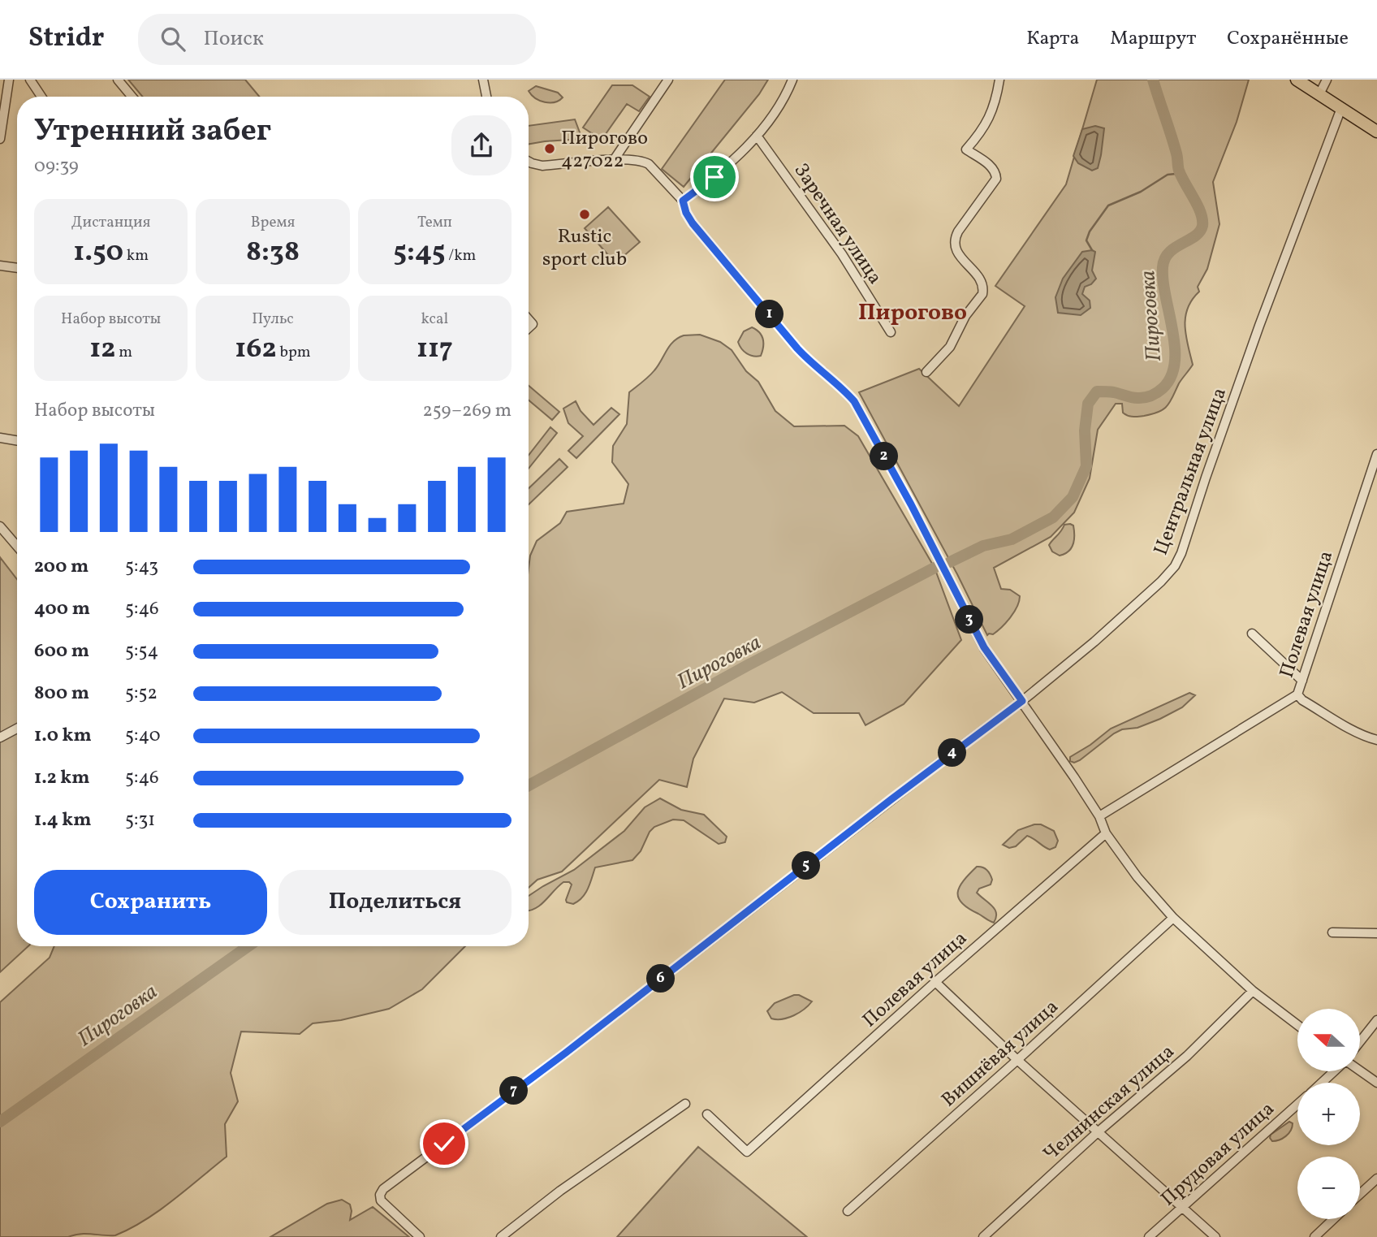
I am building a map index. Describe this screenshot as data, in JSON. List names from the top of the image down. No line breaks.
{"streets":{"street":["Заречная улица","Центральная улица","Полевая улица","Вишнёвая улица","Челнинская улица","Прудовая улица"]},"districts":["Пирогово"],"water":["Пироговка"],"places":["Пирогово 427022","Rustic sport club"],"north":"left","page":{"header":"Stridr","search":"Поиск","nav":["Карта","Маршрут","Сохранённые"],"heading":["Утренний забег","09:39"],"stats":[["Дистанция","1.50 km"],["Время","8:38"],["Темп","5:45 /km"],["Набор высоты","12 m"],["Пульс","162 bpm"],["kcal","117"]],"pins":["1","2","3","4","5","6","7"],"chart":["Набор высоты","259–269 m"],"list":[{"name":"200 m","note":"5:43"},{"name":"400 m","note":"5:46"},{"name":"600 m","note":"5:54"},{"name":"800 m","note":"5:52"},{"name":"1.0 km","note":"5:40"},{"name":"1.2 km","note":"5:46"},{"name":"1.4 km","note":"5:31"}],"buttons":["Сохранить","Поделиться"],"map_buttons":["+","−"]}}
